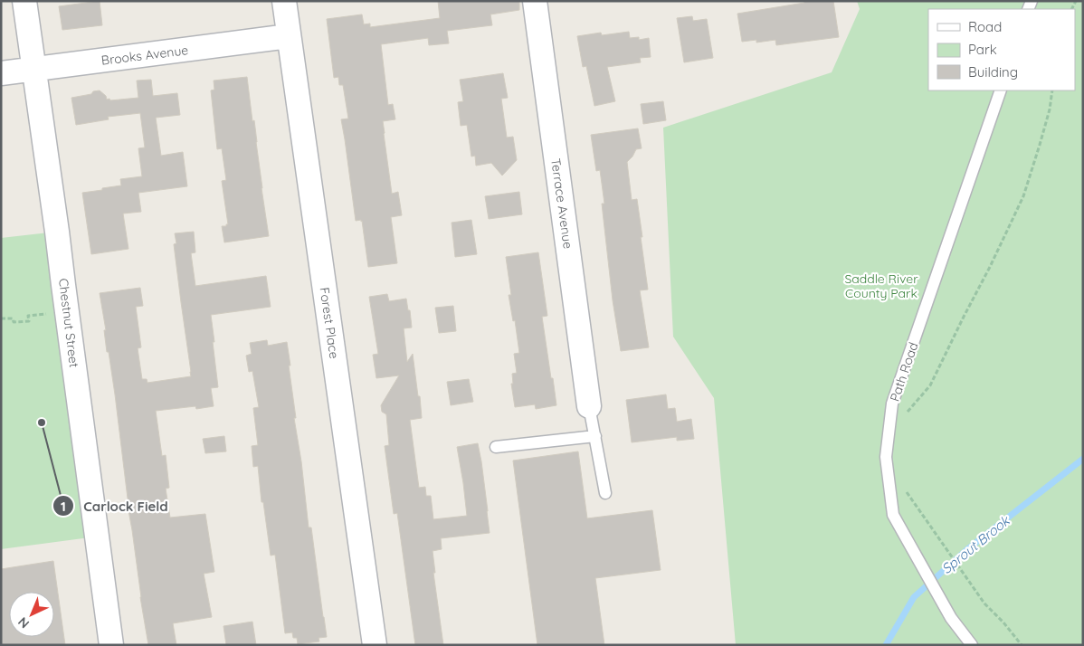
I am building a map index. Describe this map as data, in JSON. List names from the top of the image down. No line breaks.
{"streets":{"street":["Brooks Avenue","Terrace Avenue","Chestnut Street","Forest Place"],"lane":["Path Road"]},"crossings":[["Brooks Avenue","Chestnut Street"],["Brooks Avenue","Forest Place"]],"water":["Sprout Brook"],"parks":["Saddle River County Park"],"places":["Carlock Field"],"legend":["Road","Park","Building"],"north":"bottom left"}
